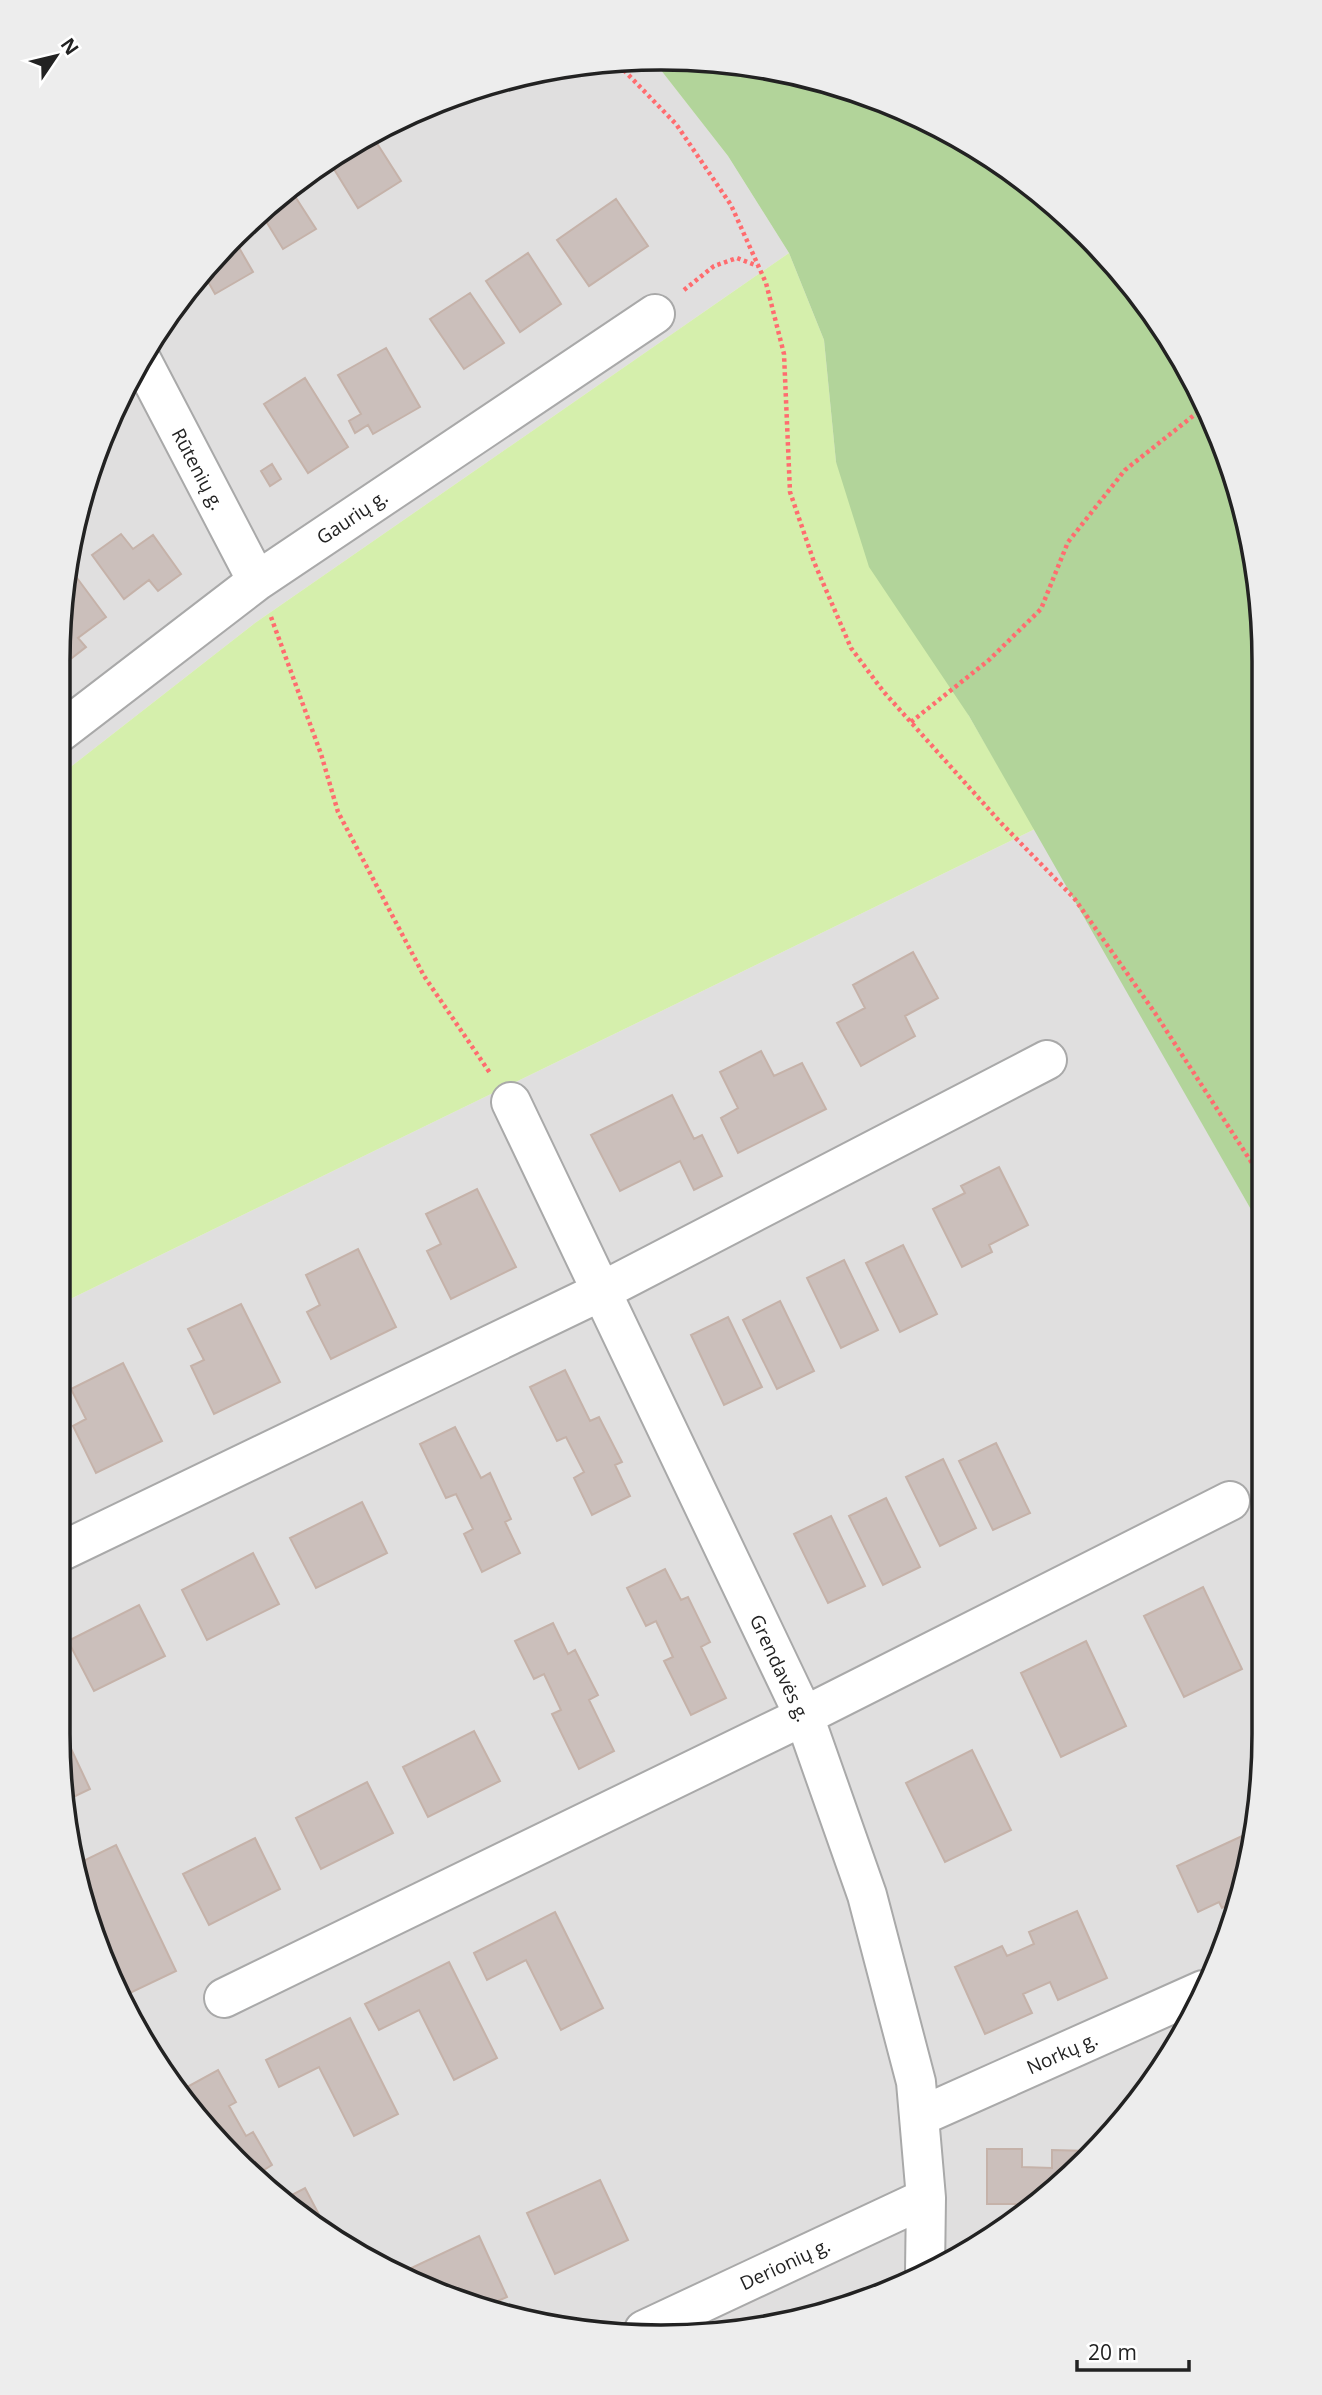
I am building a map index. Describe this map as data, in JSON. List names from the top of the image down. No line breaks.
{"streets":{"street":["Rūtenių g.","Gaurių g.","Grendavės g.","Norkų g.","Derionių g."]},"crossings":[["Rūtenių g.","Gaurių g."],["Grendavės g.","Norkų g."],["Grendavės g.","Derionių g."]],"scale_bar":"20 m","north":"top right"}
